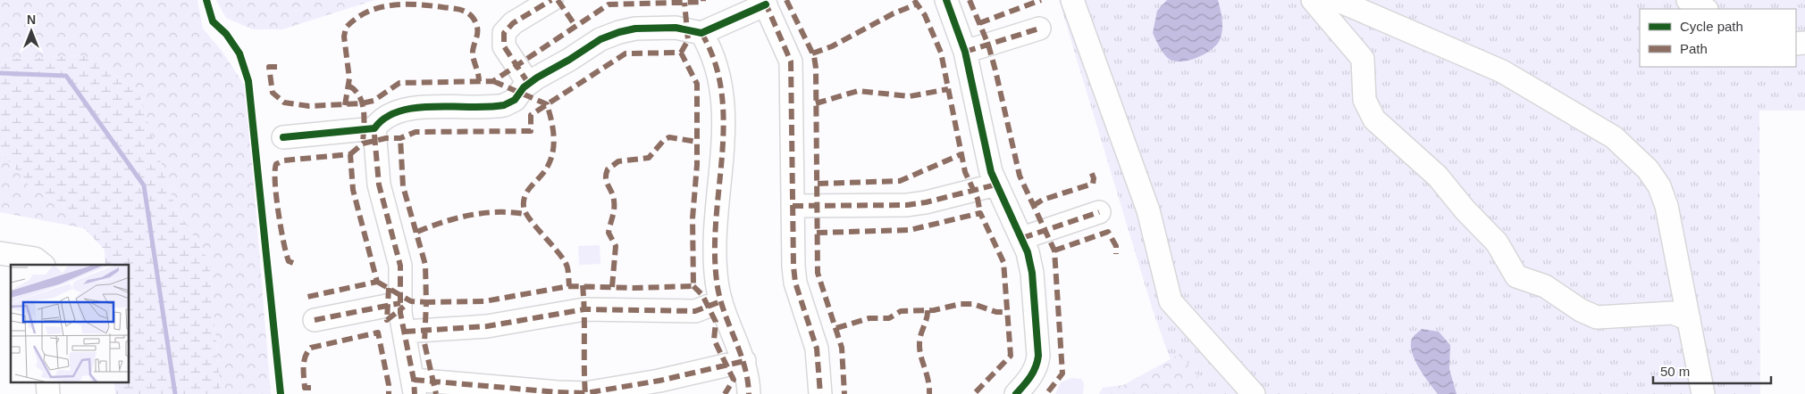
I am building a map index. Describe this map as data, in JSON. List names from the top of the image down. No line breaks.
{"legend":["Cycle path","Path"],"scale_bar":"50 m","north":"top"}
